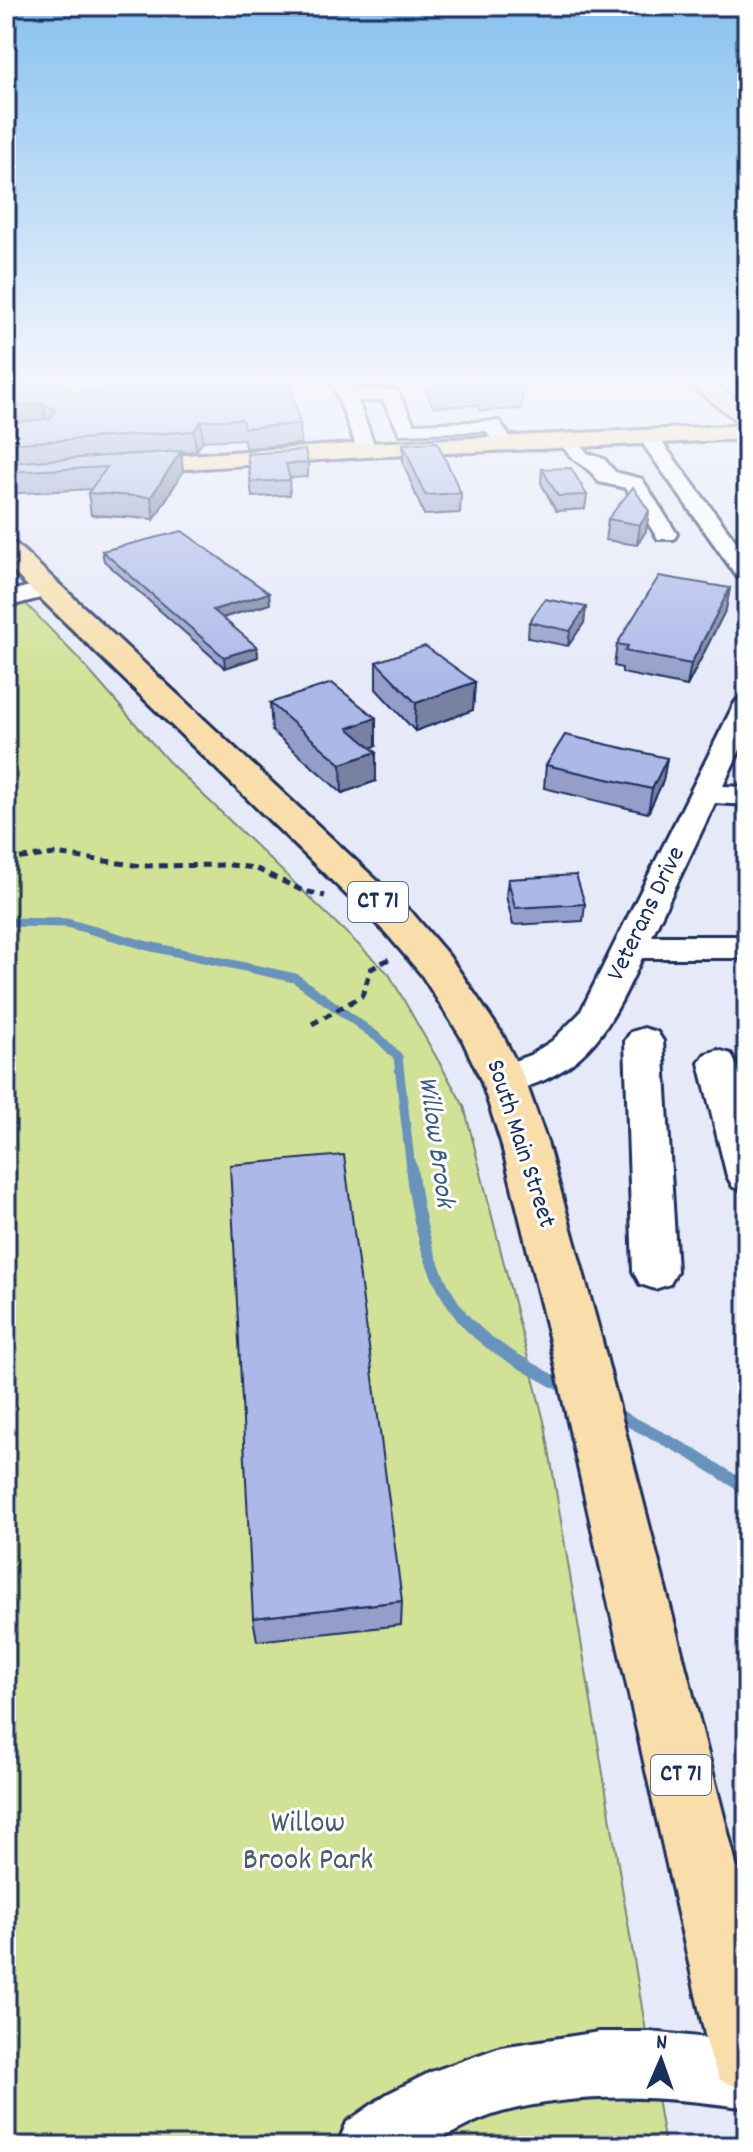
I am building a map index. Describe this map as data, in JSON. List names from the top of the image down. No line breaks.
{"streets":{"main road":["CT 71","South Main Street"],"street":["Veterans Drive"]},"crossings":[["Veterans Drive","South Main Street"]],"water":["Willow Brook"],"parks":["Willow Brook Park"],"north":"top"}
